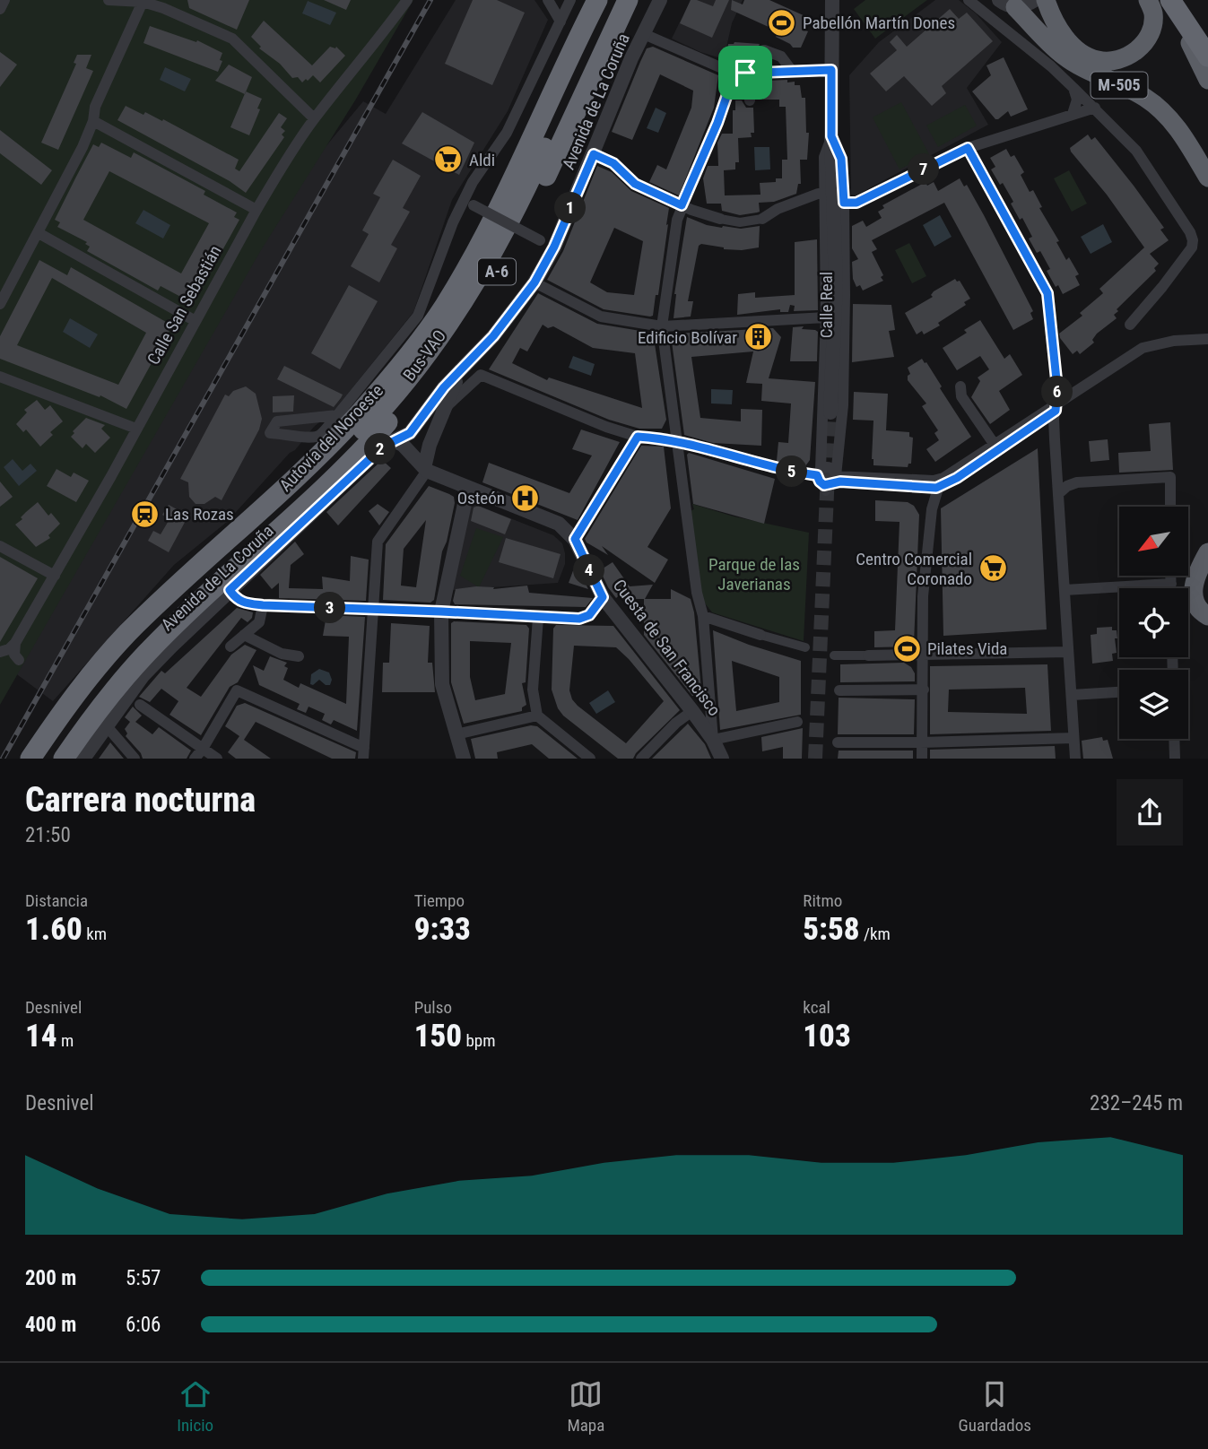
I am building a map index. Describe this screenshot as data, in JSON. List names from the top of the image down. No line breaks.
{"streets":{"highway":["M-505","A-6","Bus-VAO","Autovía del Noroeste"],"street":["Avenida de La Coruña","Calle San Sebastián","Calle Real","Cuesta de San Francisco"]},"crossings":[["Avenida de La Coruña","Cuesta de San Francisco"]],"parks":["Parque de las Javerianas"],"places":{"sports":["Pabellón Martín Dones","Pilates Vida"],"supermarket":["Aldi","Centro Comercial Coronado"],"building":["Edificio Bolívar"],"hospital":["Osteón"],"station":["Las Rozas"]},"north":"bottom left","page":{"pins":["7","1","6","2","5","4","3"],"heading":["Carrera nocturna","21:50"],"stats":[["Distancia","1.60 km"],["Tiempo","9:33"],["Ritmo","5:58 /km"],["Desnivel","14 m"],["Pulso","150 bpm"],["kcal","103"]],"chart":["Desnivel","232–245 m"],"list":[{"name":"200 m","note":"5:57"},{"name":"400 m","note":"6:06"}],"tabs":["Inicio","Mapa","Guardados"]}}
